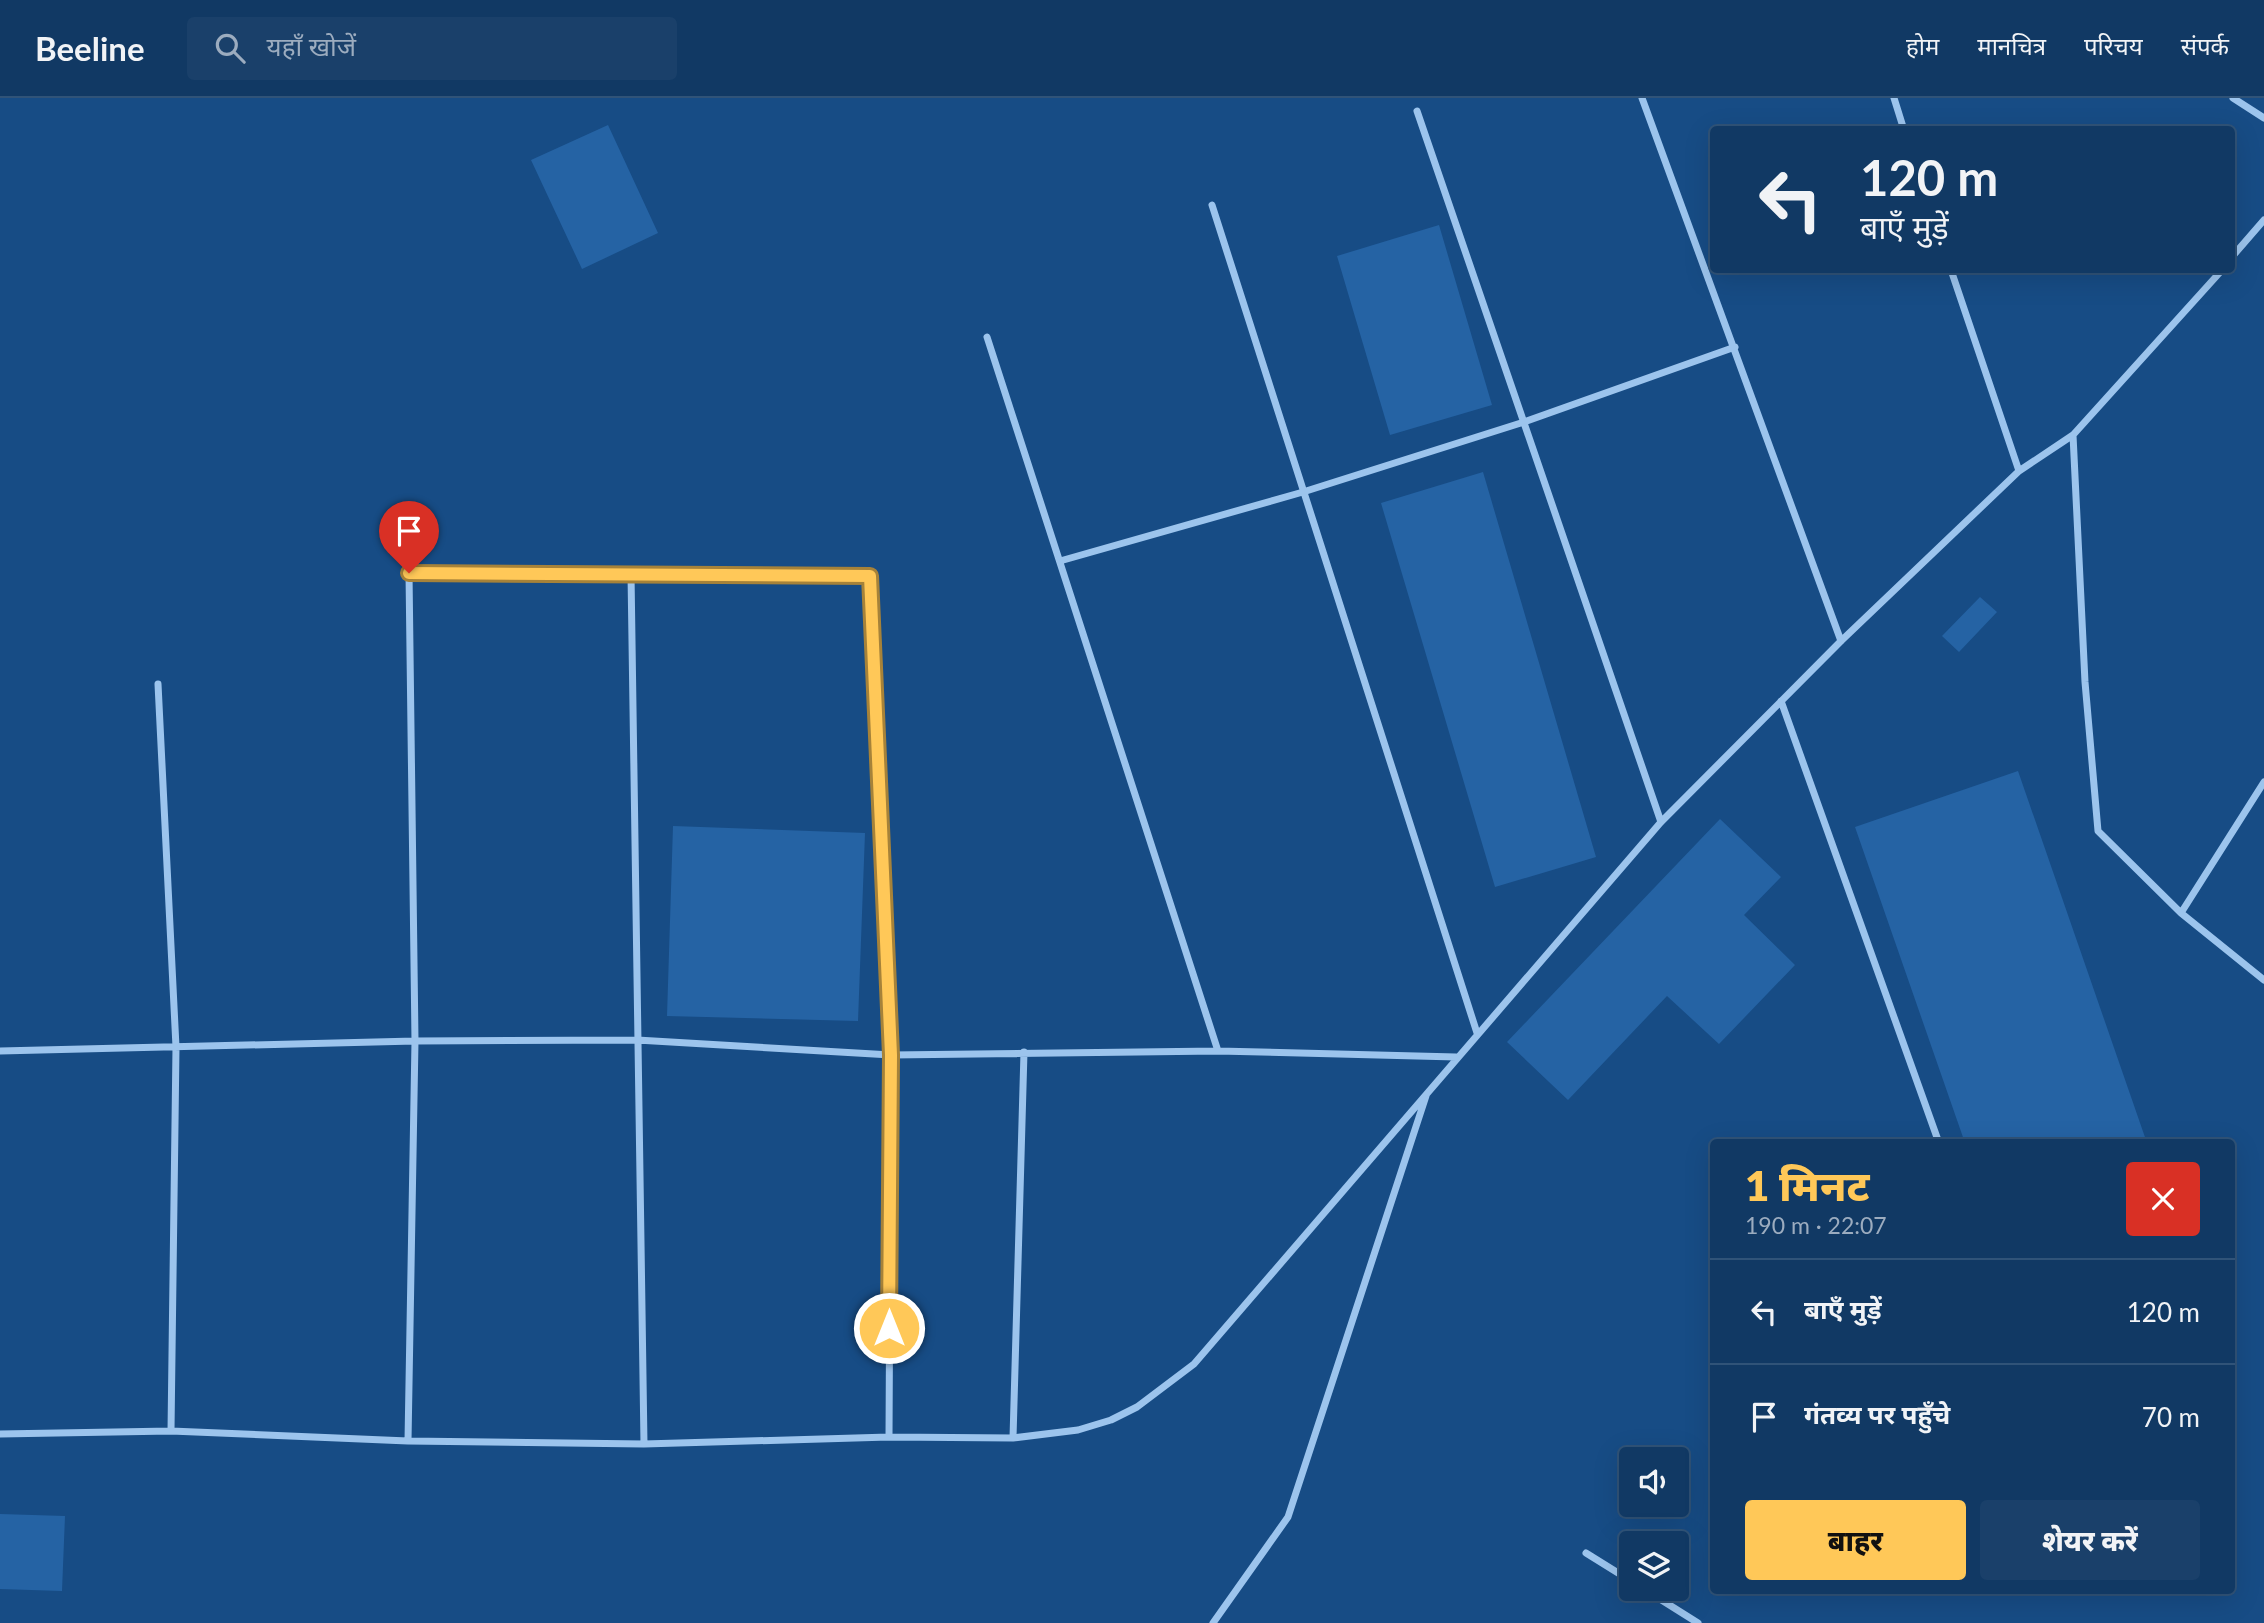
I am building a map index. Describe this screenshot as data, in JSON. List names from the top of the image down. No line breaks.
{"page":{"header":"Beeline","search":"यहाँ खोजें","nav":["होम","मानचित्र","परिचय","संपर्क"],"turn":["120 m","बाएँ मुड़ें"],"heading":["1 मिनट","190 m · 22:07"],"list":[{"name":"बाएँ मुड़ें","value":"120 m"},{"name":"गंतव्य पर पहुँचे","value":"70 m"}],"buttons":["बाहर","शेयर करें"]}}
